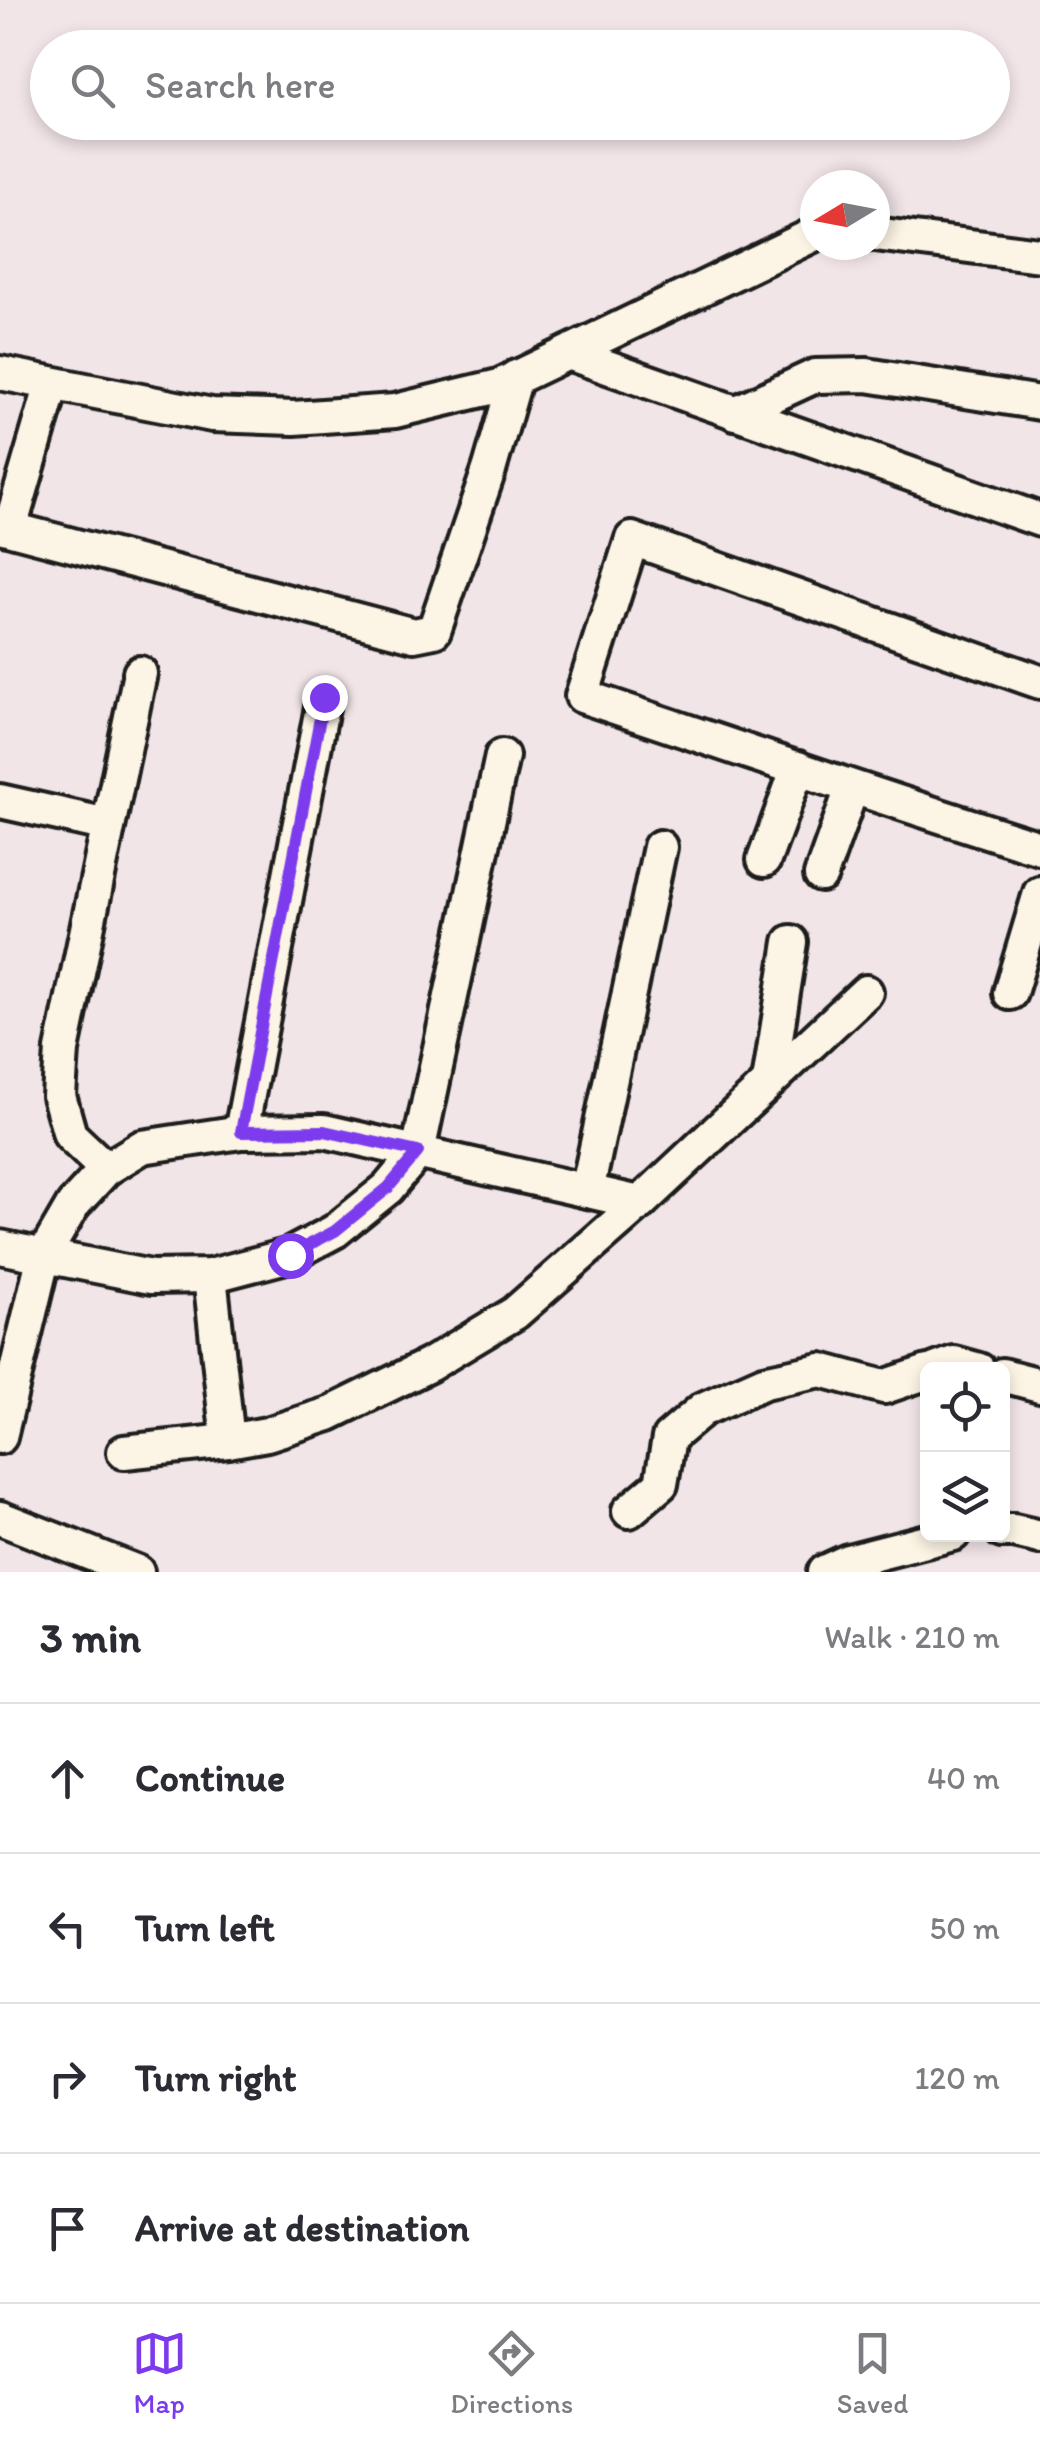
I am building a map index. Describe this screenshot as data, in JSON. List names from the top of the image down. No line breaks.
{"north":"left","page":{"search":"Search here","heading":["3 min","Walk · 210 m"],"list":[["Continue","40 m"],["Turn left","50 m"],["Turn right","120 m"],"Arrive at destination"],"nav":["Map","Directions","Saved"]}}
